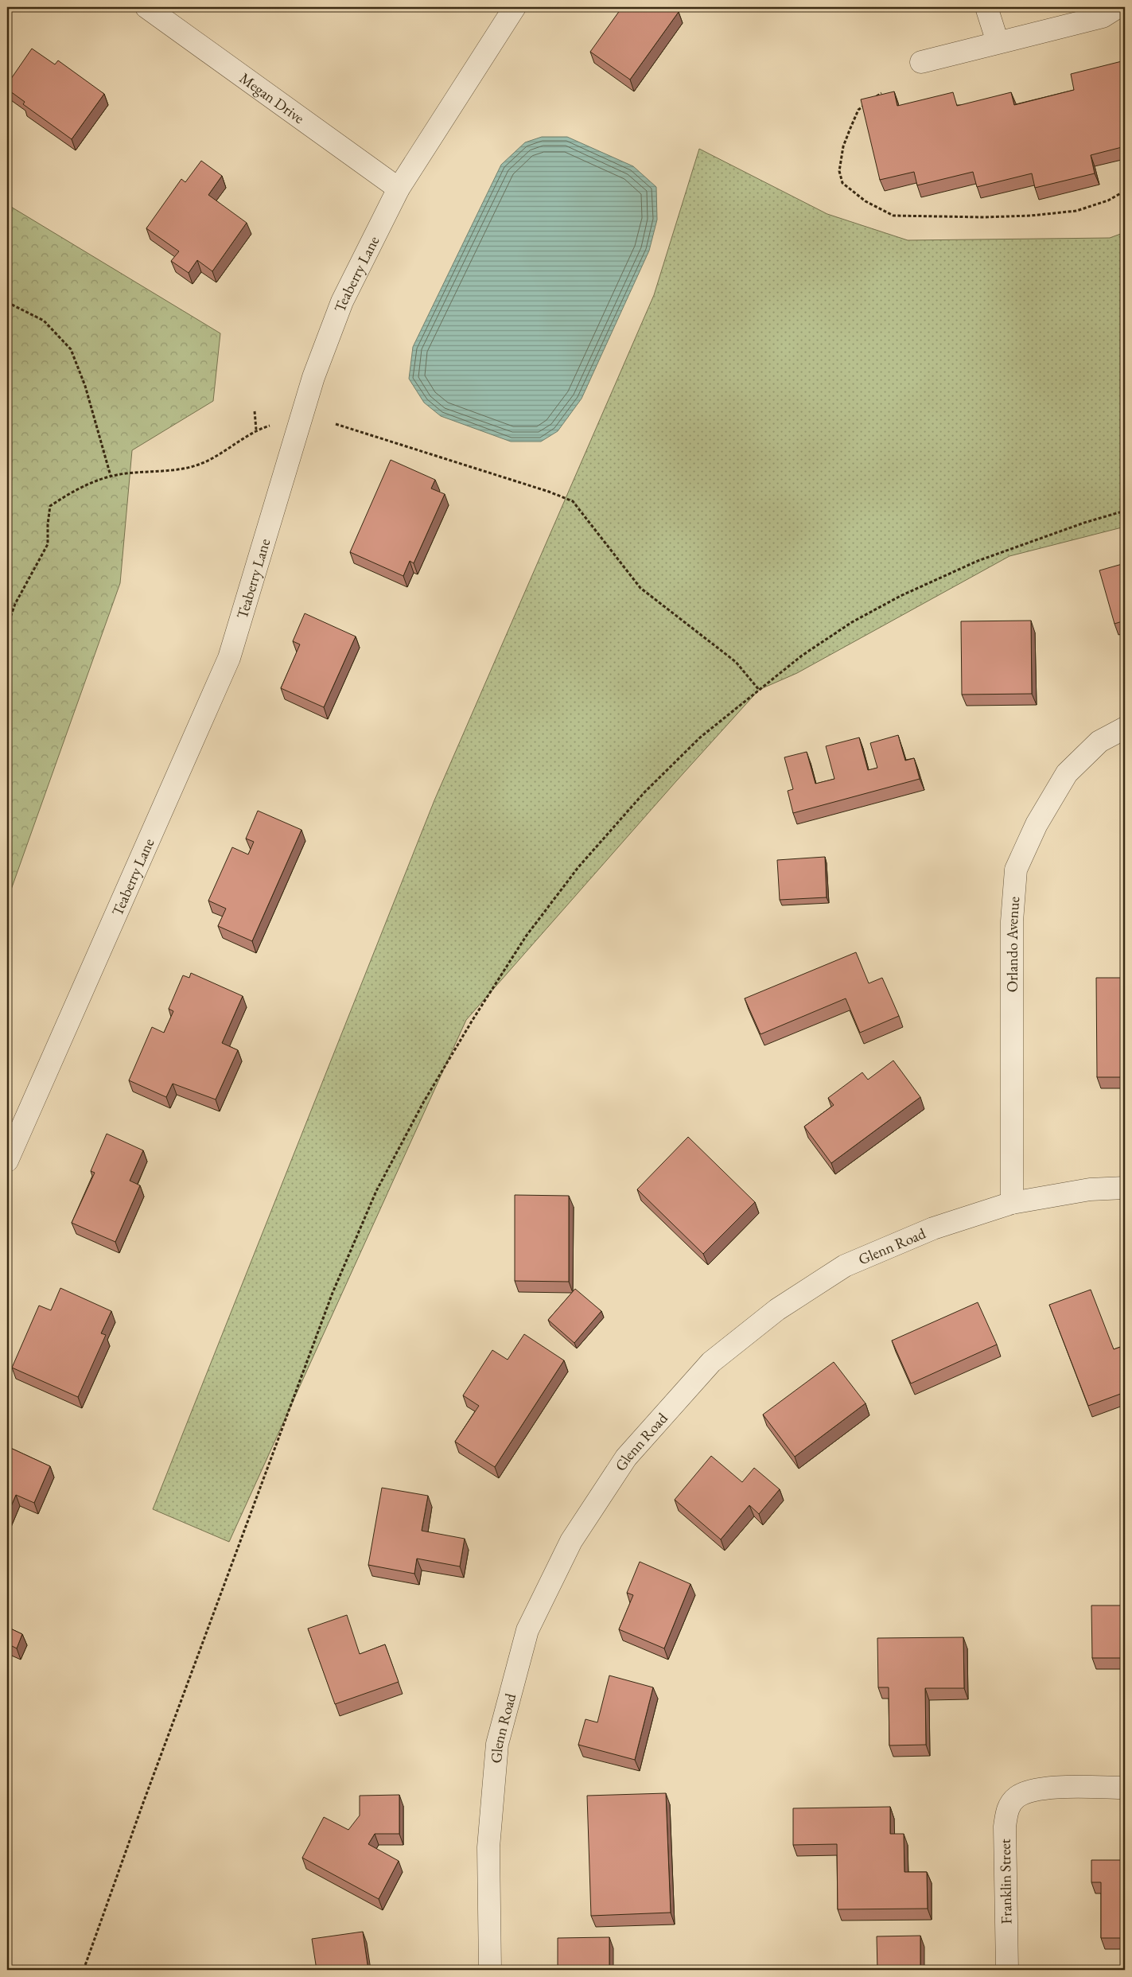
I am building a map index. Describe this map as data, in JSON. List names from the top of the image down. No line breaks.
{"streets":{"street":["Megan Drive","Teaberry Lane","Orlando Avenue","Glenn Road","Franklin Street"]},"crossings":[["Megan Drive","Teaberry Lane"],["Orlando Avenue","Glenn Road"]]}
